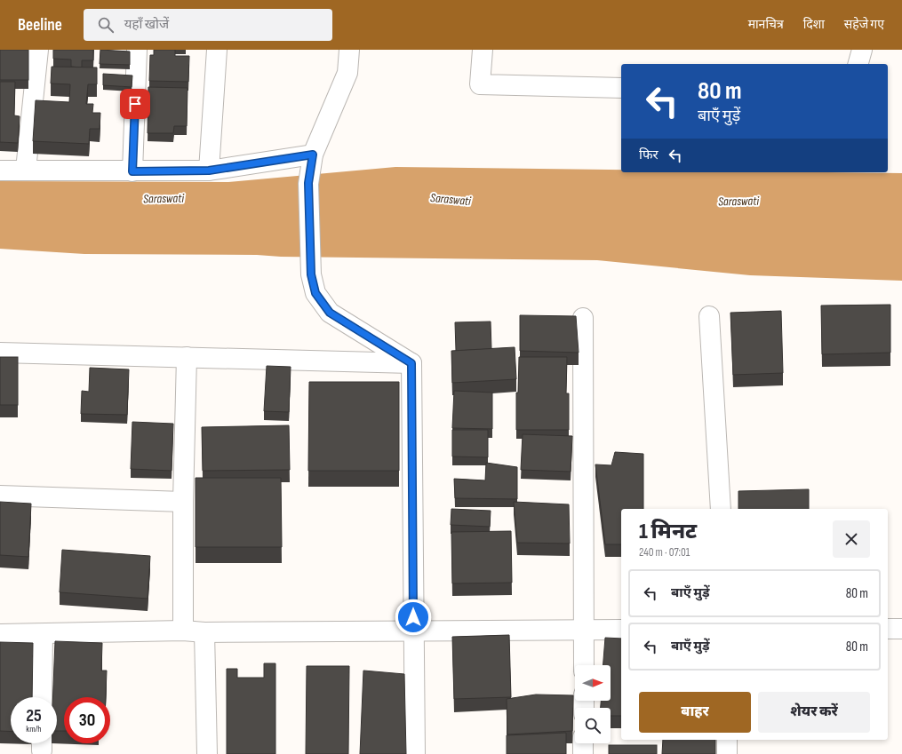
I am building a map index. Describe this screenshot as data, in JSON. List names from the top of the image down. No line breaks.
{"water":["Saraswati"],"north":"right","page":{"header":"Beeline","search":"यहाँ खोजें","nav":["मानचित्र","दिशा","सहेजे गए"],"turn":["80 m","बाएँ मुड़ें"],"then":"फिर","heading":["1 मिनट","240 m · 07:01"],"list":[{"name":"बाएँ मुड़ें","value":"80 m"},{"name":"बाएँ मुड़ें","value":"80 m"}],"buttons":["बाहर","शेयर करें"],"speed":"25 km/h","limit":"30"}}
